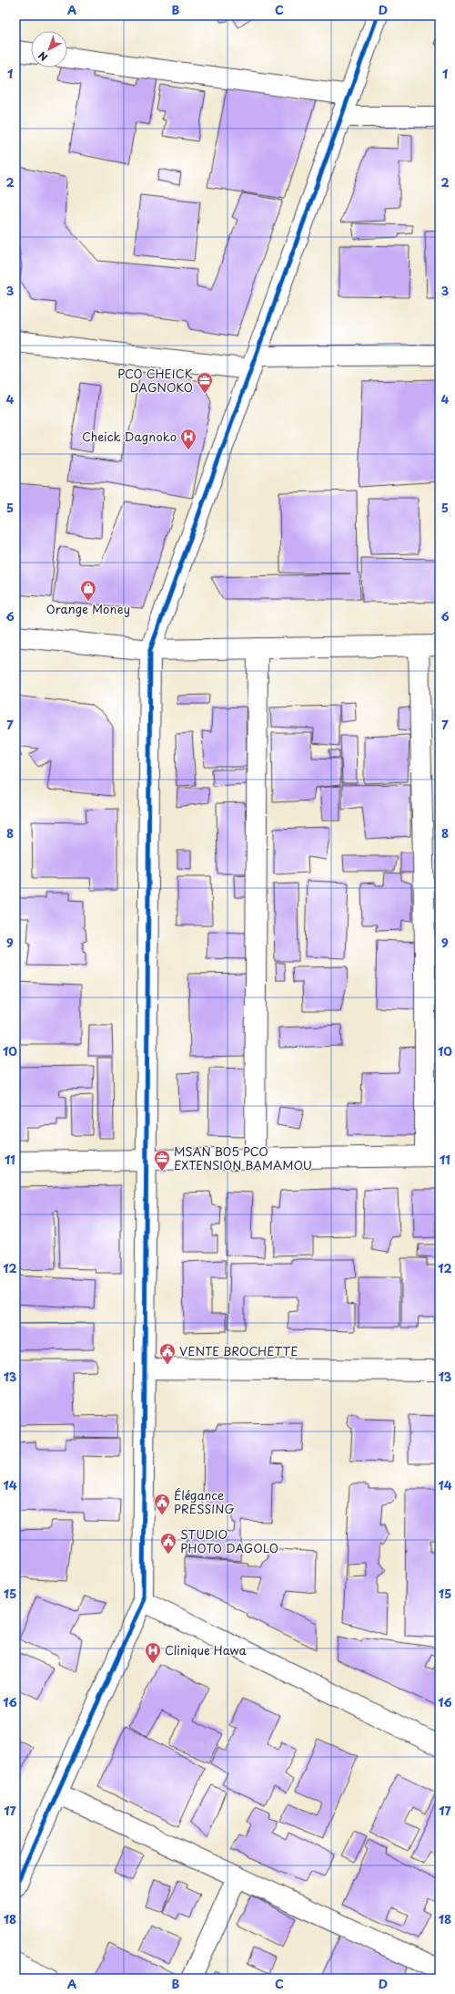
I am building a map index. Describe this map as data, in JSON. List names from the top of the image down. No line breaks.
{"places":{"office":["PCO CHEICK DAGNOKO","MSAN B05 PCO EXTENSION BAMAMOU"],"hospital":["Cheick Dagnoko","Clinique Hawa"],"shop":["Orange Money"],"public building":["VENTE BROCHETTE","Élégance PRESSING","STUDIO PHOTO DAGOLO"]},"north":"bottom left","grid":{"columns":["A","B","C","D"],"rows":["1","2","3","4","5","6","7","8","9","10","11","12","13","14","15","16","17","18"]}}
